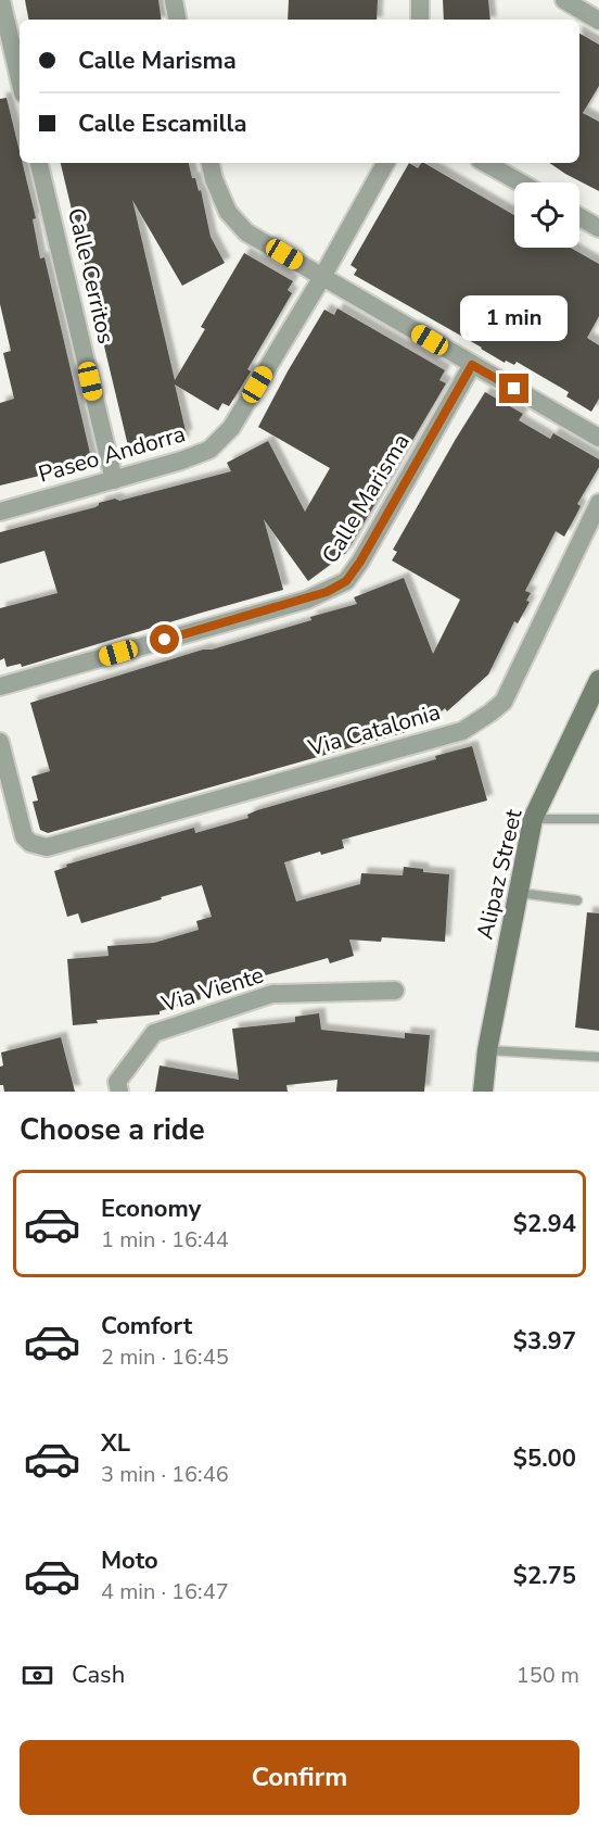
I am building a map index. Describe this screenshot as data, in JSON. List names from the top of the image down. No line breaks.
{"streets":{"main road":["Alipaz Street"],"street":["Calle Cerritos","Paseo Andorra","Calle Marisma","Via Catalonia","Via Viente"]},"crossings":[["Calle Cerritos","Paseo Andorra"]],"page":{"banner":["Calle Marisma","Calle Escamilla"],"bubble":"1 min","heading":"Choose a ride","list":[{"name":"Economy","note":"1 min · 16:44","value":"$2.94"},{"name":"Comfort","note":"2 min · 16:45","value":"$3.97"},{"name":"XL","note":"3 min · 16:46","value":"$5.00"},{"name":"Moto","note":"4 min · 16:47","value":"$2.75"}],"pay":["Cash","150 m"],"buttons":"Confirm"}}
